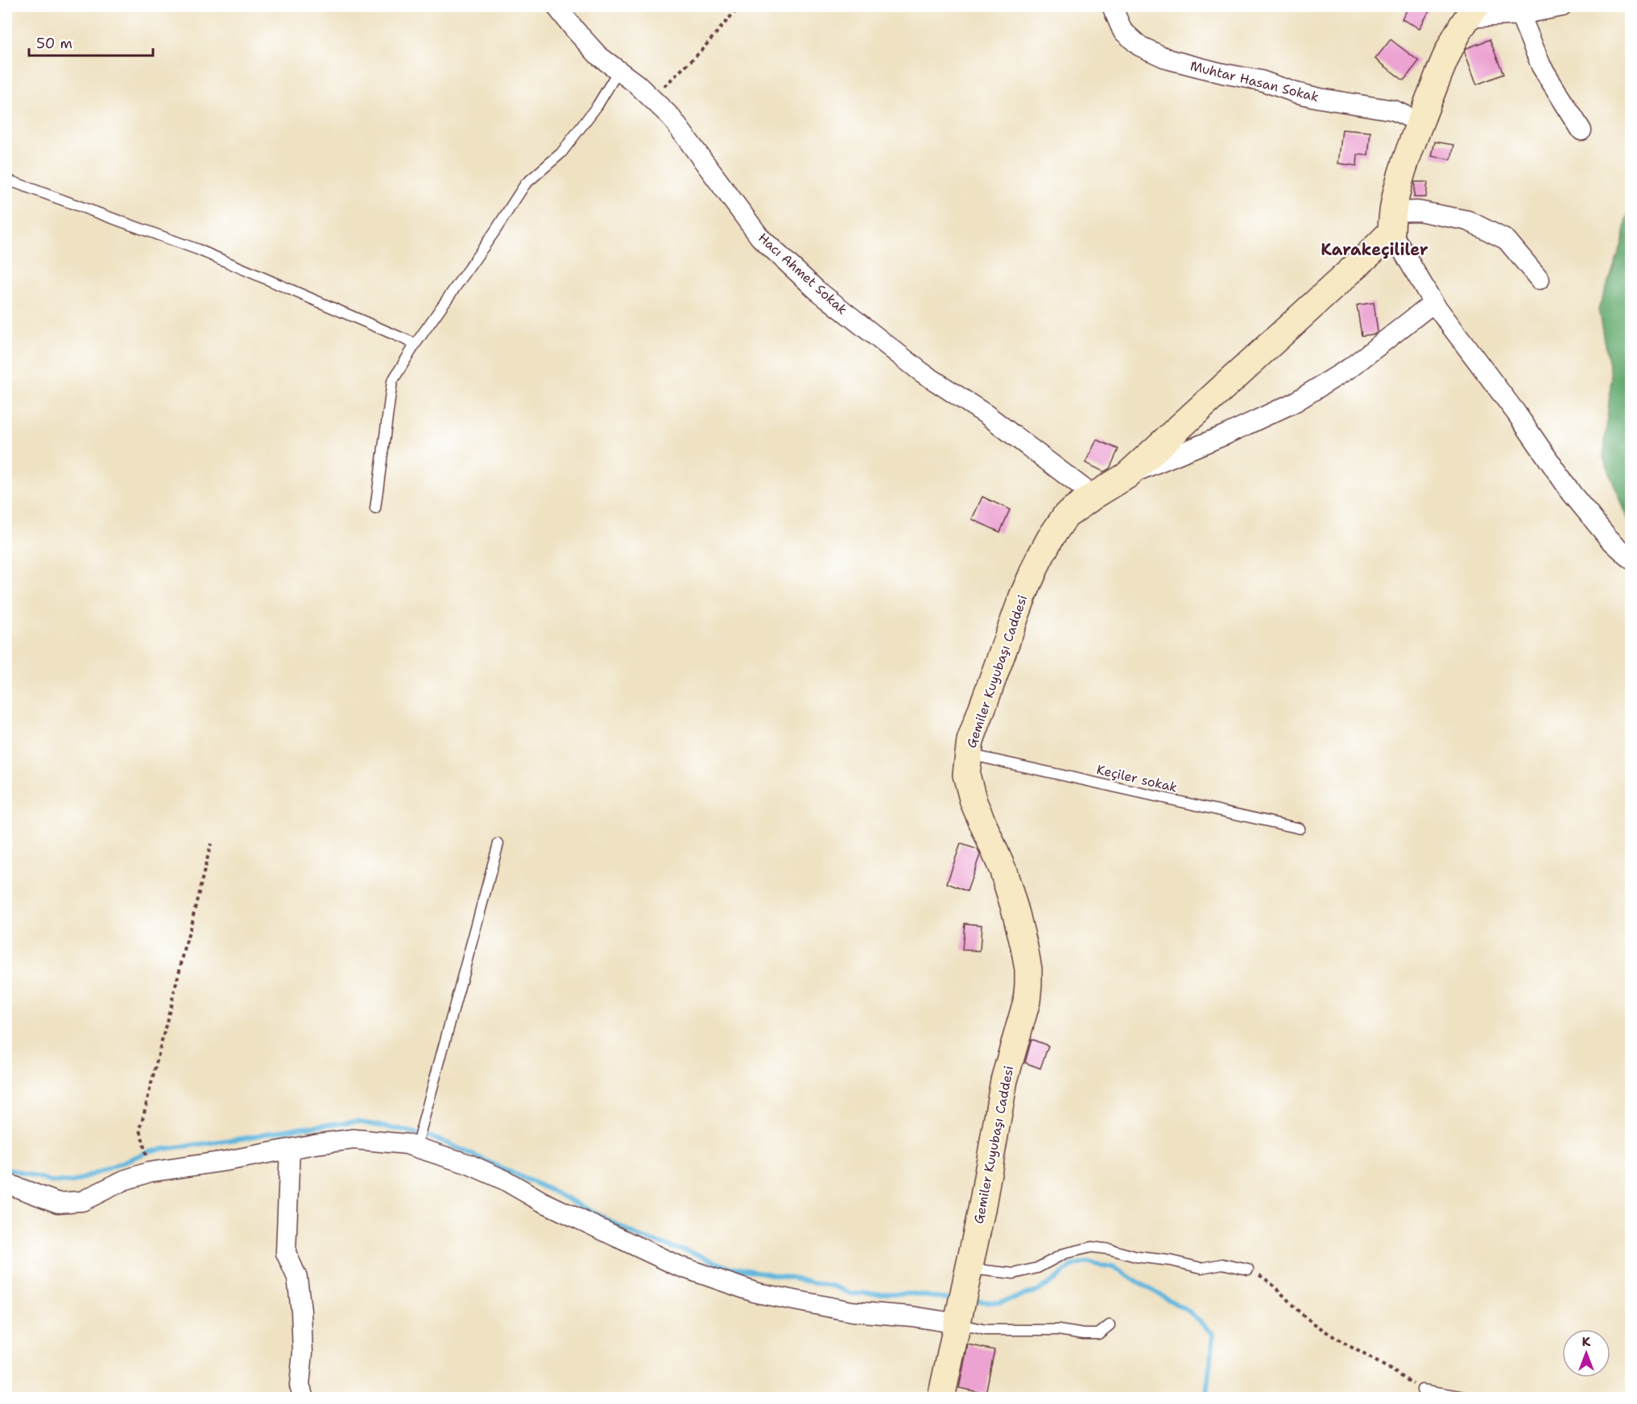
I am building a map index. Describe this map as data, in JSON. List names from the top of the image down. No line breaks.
{"streets":{"street":["Muhtar Hasan Sokak","Hacı Ahmet Sokak","Gemiler Kuyubaşı Caddesi"],"lane":["Keçiler sokak"]},"crossings":[["Hacı Ahmet Sokak","Gemiler Kuyubaşı Caddesi"],["Gemiler Kuyubaşı Caddesi","Keçiler sokak"]],"districts":["Karakeçililer"],"scale_bar":"50 m","north":"top"}
